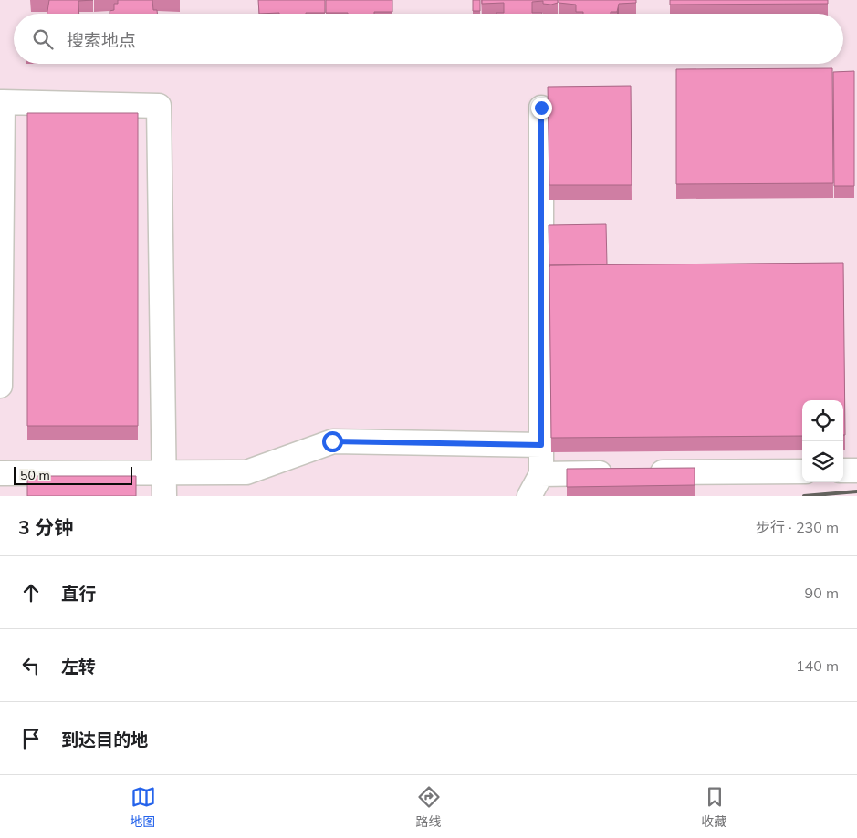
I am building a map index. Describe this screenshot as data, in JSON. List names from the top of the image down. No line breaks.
{"scale_bar":"50 m","page":{"search":"搜索地点","scale":"50 m","heading":["3 分钟","步行 · 230 m"],"list":[["直行","90 m"],["左转","140 m"],"到达目的地"],"nav":["地图","路线","收藏"]}}
